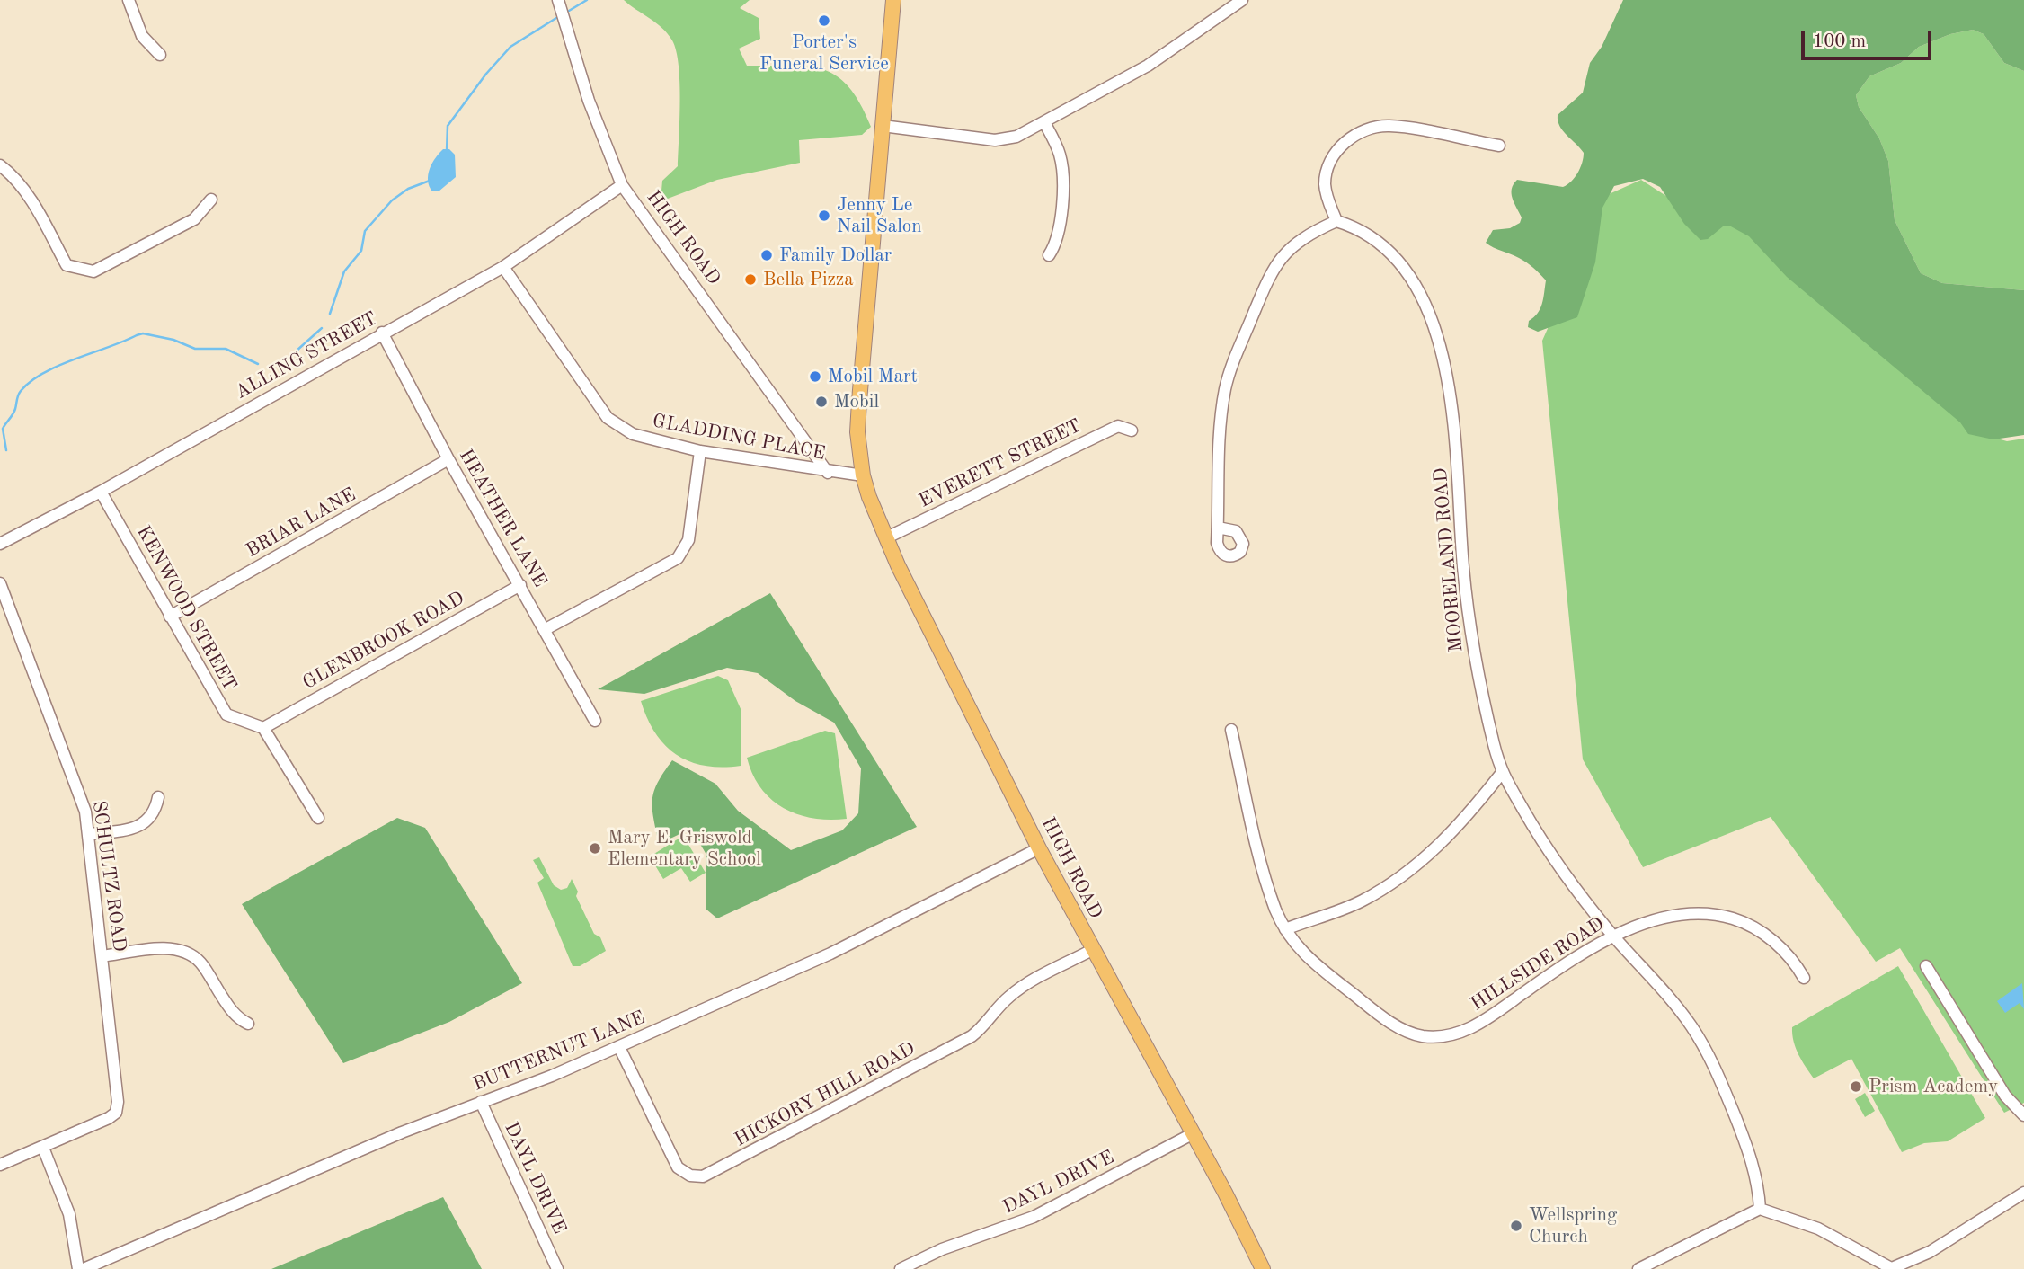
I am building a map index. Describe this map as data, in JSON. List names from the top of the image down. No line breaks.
{"streets":{"main road":["HIGH ROAD"],"street":["ALLING STREET","GLADDING PLACE","EVERETT STREET","HEATHER LANE","BRIAR LANE","MOORELAND ROAD","KENWOOD STREET","GLENBROOK ROAD","SCHULTZ ROAD","HILLSIDE ROAD","BUTTERNUT LANE","HICKORY HILL ROAD","DAYL DRIVE"]},"crossings":[["HIGH ROAD","ALLING STREET"],["HIGH ROAD","GLADDING PLACE"],["HIGH ROAD","EVERETT STREET"],["HIGH ROAD","BUTTERNUT LANE"],["HIGH ROAD","HICKORY HILL ROAD"],["HIGH ROAD","DAYL DRIVE"],["ALLING STREET","GLADDING PLACE"],["ALLING STREET","HEATHER LANE"],["ALLING STREET","KENWOOD STREET"],["HEATHER LANE","BRIAR LANE"],["HEATHER LANE","GLENBROOK ROAD"],["BRIAR LANE","KENWOOD STREET"],["MOORELAND ROAD","HILLSIDE ROAD"],["KENWOOD STREET","GLENBROOK ROAD"],["BUTTERNUT LANE","HICKORY HILL ROAD"],["BUTTERNUT LANE","DAYL DRIVE"]],"places":["Porter's Funeral Service","Jenny Le Nail Salon","Family Dollar","Bella Pizza","Mobil Mart","Mobil","Mary E. Griswold Elementary School","Prism Academy","Wellspring Church"],"scale_bar":"100 m"}
